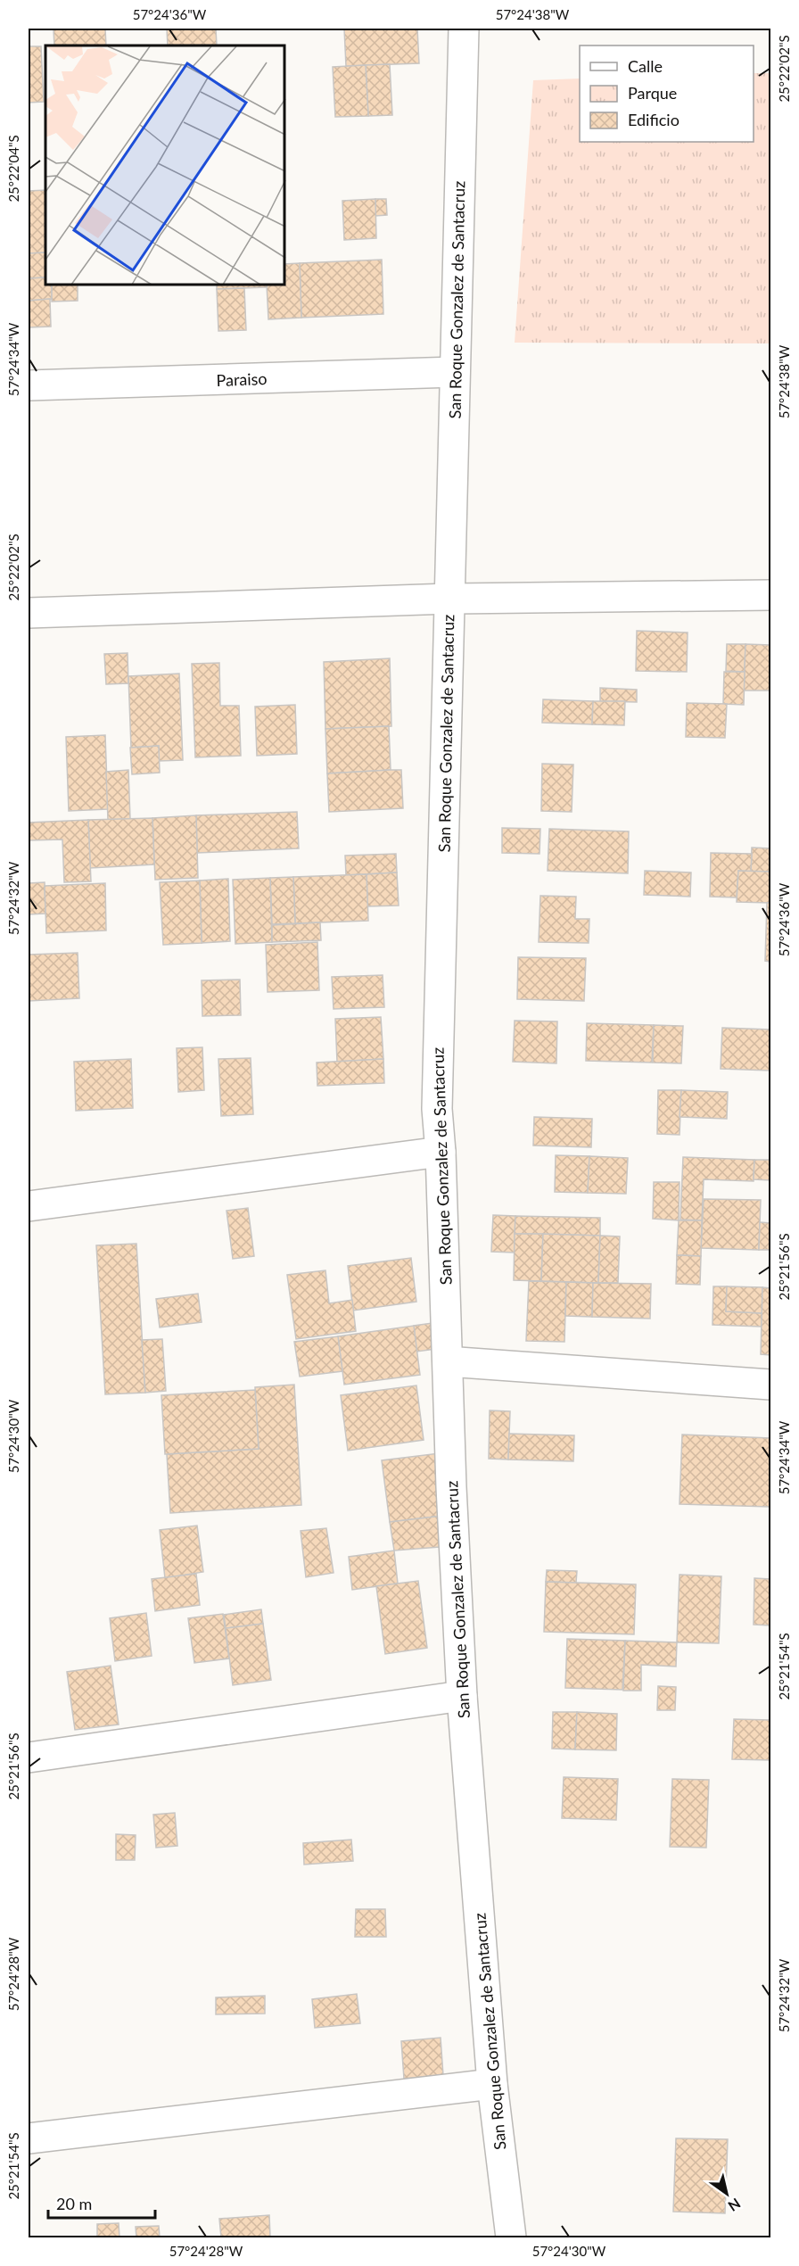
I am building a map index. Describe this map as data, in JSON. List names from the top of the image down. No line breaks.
{"streets":{"street":["San Roque Gonzalez de Santacruz","Paraiso"]},"crossings":[["San Roque Gonzalez de Santacruz","Paraiso"]],"legend":["Calle","Parque","Edificio"],"scale_bar":"20 m","north":"bottom right","coordinates":["57°24'36\"W","57°24'38\"W","25°22'02\"S","25°22'04\"S","57°24'34\"W","57°24'32\"W","25°21'56\"S","57°24'30\"W","25°21'54\"S","57°24'28\"W"]}
